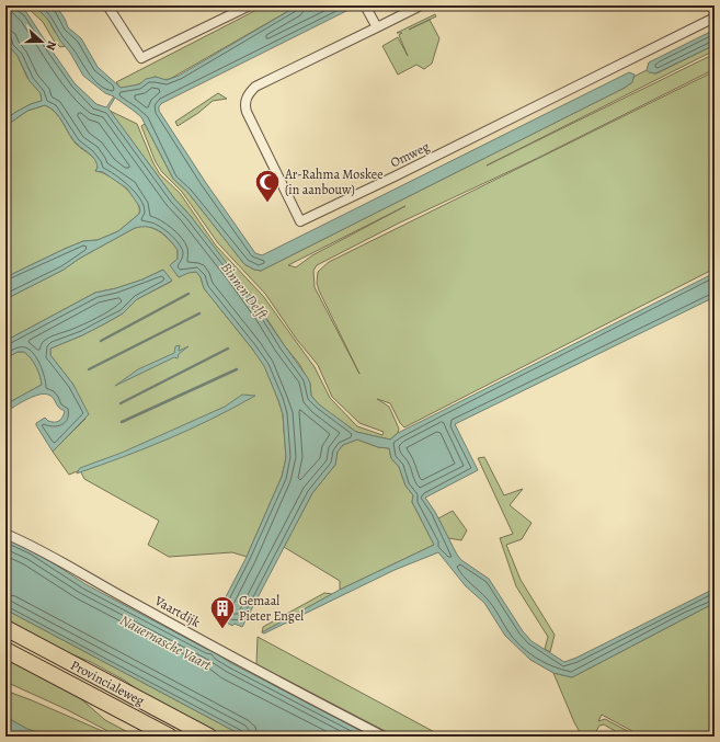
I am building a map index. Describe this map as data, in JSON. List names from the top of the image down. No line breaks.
{"streets":{"highway":["Provincialeweg"],"street":["Omweg","Vaartdijk"]},"water":["Binnen Delft","Nauernasche Vaart"],"places":{"mosque":["Ar-Rahma Moskee (in aanbouw)"],"building":["Gemaal Pieter Engel"]},"north":"right"}
